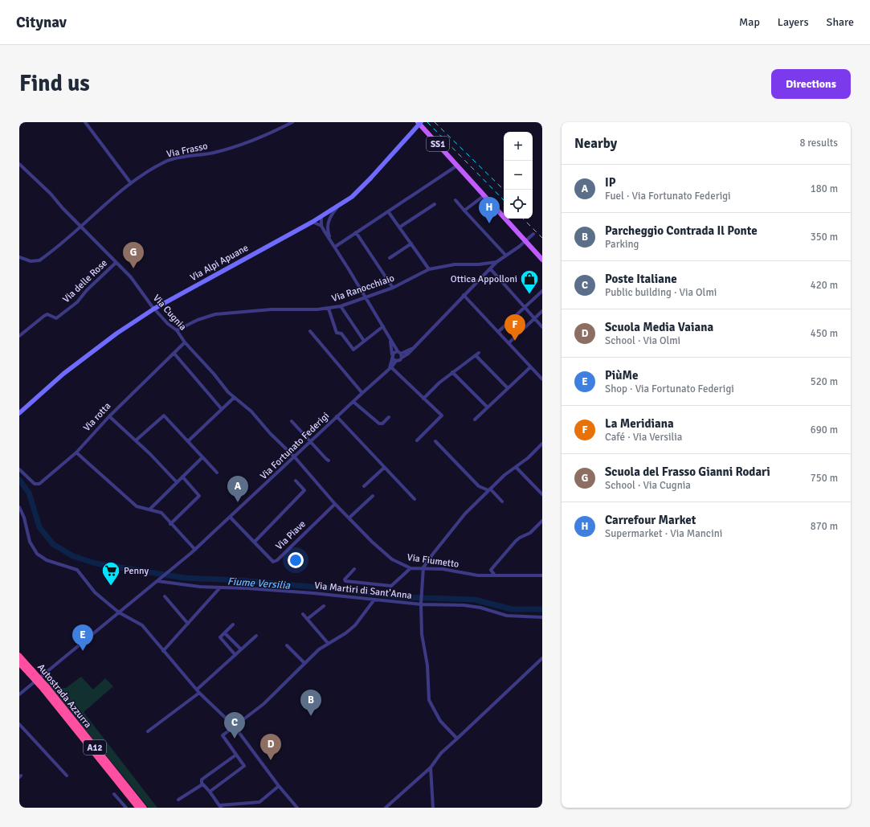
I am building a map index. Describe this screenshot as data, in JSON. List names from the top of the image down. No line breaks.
{"streets":{"highway":["Autostrada Azzurra","A12"],"main road":["SS1","Via Alpi Apuane"],"street":["Via Frasso","Via delle Rose","Via Ranocchiaio","Via Cugnia","Via rotta","Via Fortunato Federigi","Via Piave","Via Fiumetto","Via Martiri di Sant'Anna"]},"crossings":[["Via Frasso","Via Cugnia"],["Via Alpi Apuane","Via Cugnia"],["Via delle Rose","Via Cugnia"],["Via Ranocchiaio","Via Cugnia"],["Via Cugnia","Via rotta"],["Via Cugnia","Via Fortunato Federigi"],["Via Cugnia","Via Fiumetto"],["Via Fortunato Federigi","Via Piave"],["Via Fortunato Federigi","Via Fiumetto"],["Via Fortunato Federigi","Via Martiri di Sant'Anna"],["Via Piave","Via Fiumetto"]],"water":["Fiume Versilia"],"places":{"shop":["Ottica Appolloni"],"supermarket":["Penny"]},"page":{"header":"Citynav","nav":["Map","Layers","Share"],"buttons":"Directions","title":"Find us","heading":["Nearby","8 results"],"map_buttons":["+","−"],"list":[{"mark":"A","name":"IP","note":"Fuel · Via Fortunato Federigi","value":"180 m"},{"mark":"B","name":"Parcheggio Contrada Il Ponte","note":"Parking","value":"350 m"},{"mark":"C","name":"Poste Italiane","note":"Public building · Via Olmi","value":"420 m"},{"mark":"D","name":"Scuola Media Vaiana","note":"School · Via Olmi","value":"450 m"},{"mark":"E","name":"PiùMe","note":"Shop · Via Fortunato Federigi","value":"520 m"},{"mark":"F","name":"La Meridiana","note":"Café · Via Versilia","value":"690 m"},{"mark":"G","name":"Scuola del Frasso Gianni Rodari","note":"School · Via Cugnia","value":"750 m"},{"mark":"H","name":"Carrefour Market","note":"Supermarket · Via Mancini","value":"870 m"}],"pins":["H","G","F","A","E","B","C","D"]}}
